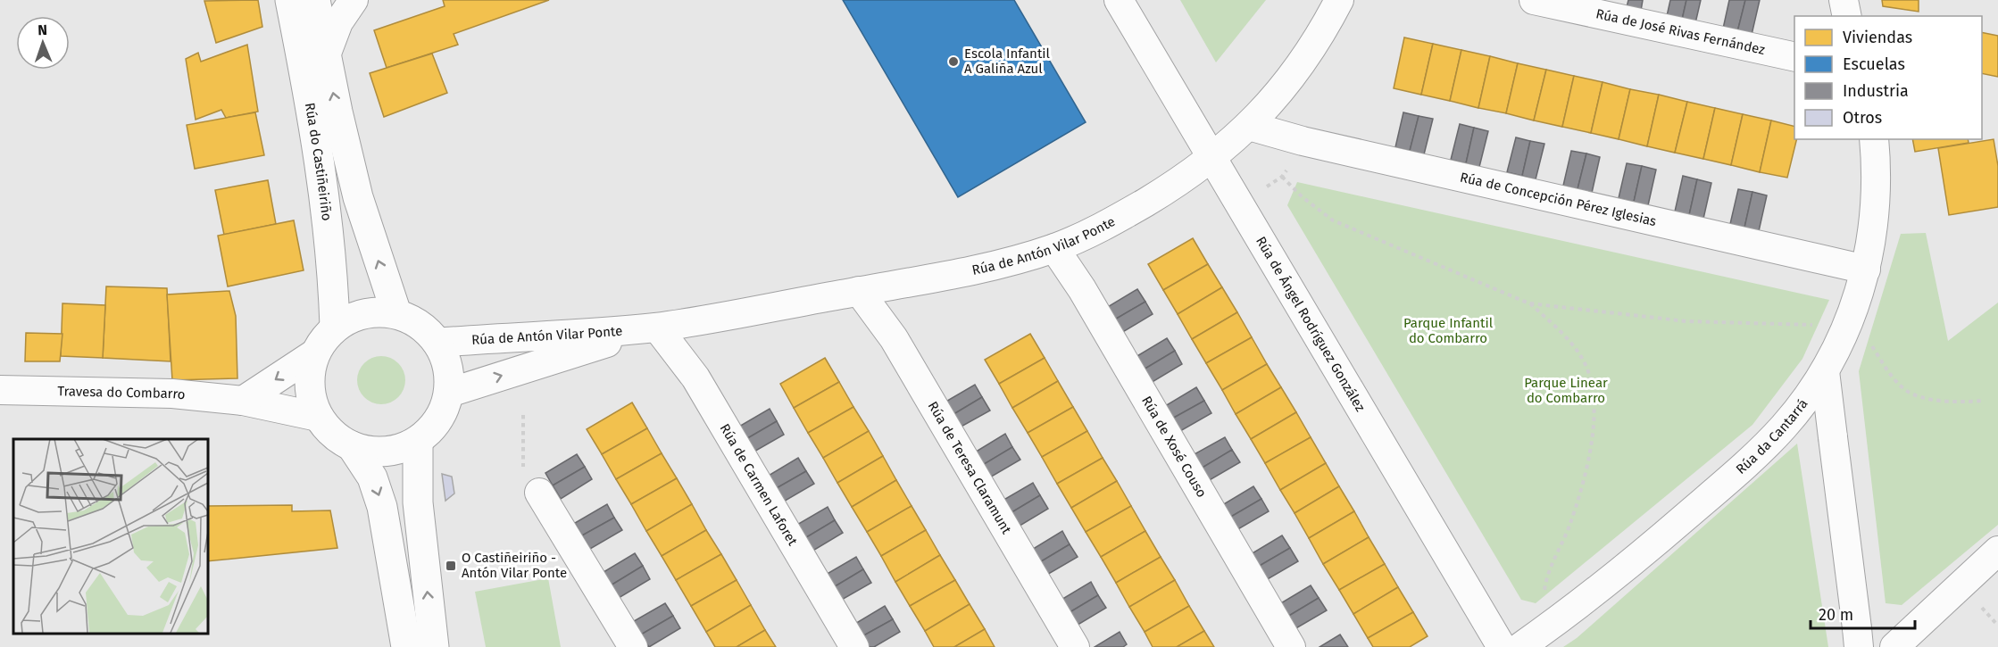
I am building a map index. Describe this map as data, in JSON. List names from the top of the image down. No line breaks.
{"streets":{"main road":["Rúa do Castiñeiriño"],"street":["Rúa de José Rivas Fernández","Rúa de Concepción Pérez Iglesias","Rúa de Antón Vilar Ponte","Rúa de Ángel Rodríguez González","Travesa do Combarro","Rúa da Cantarrá","Rúa de Xosé Couso","Rúa de Teresa Claramunt","Rúa de Carmen Laforet"]},"crossings":[["Rúa do Castiñeiriño","Rúa de Antón Vilar Ponte"],["Rúa do Castiñeiriño","Travesa do Combarro"],["Rúa de Concepción Pérez Iglesias","Rúa de Antón Vilar Ponte"],["Rúa de Concepción Pérez Iglesias","Rúa da Cantarrá"],["Rúa de Antón Vilar Ponte","Rúa de Ángel Rodríguez González"],["Rúa de Antón Vilar Ponte","Travesa do Combarro"],["Rúa de Antón Vilar Ponte","Rúa de Xosé Couso"],["Rúa de Antón Vilar Ponte","Rúa de Teresa Claramunt"],["Rúa de Antón Vilar Ponte","Rúa de Carmen Laforet"]],"parks":["Parque Infantil do Combarro","Parque Linear do Combarro"],"places":{"other":["Escola Infantil A Galiña Azul"],"transit":["O Castiñeiriño - Antón Vilar Ponte"]},"legend":["Viviendas","Escuelas","Industria","Otros"],"scale_bar":"20 m","north":"top"}
